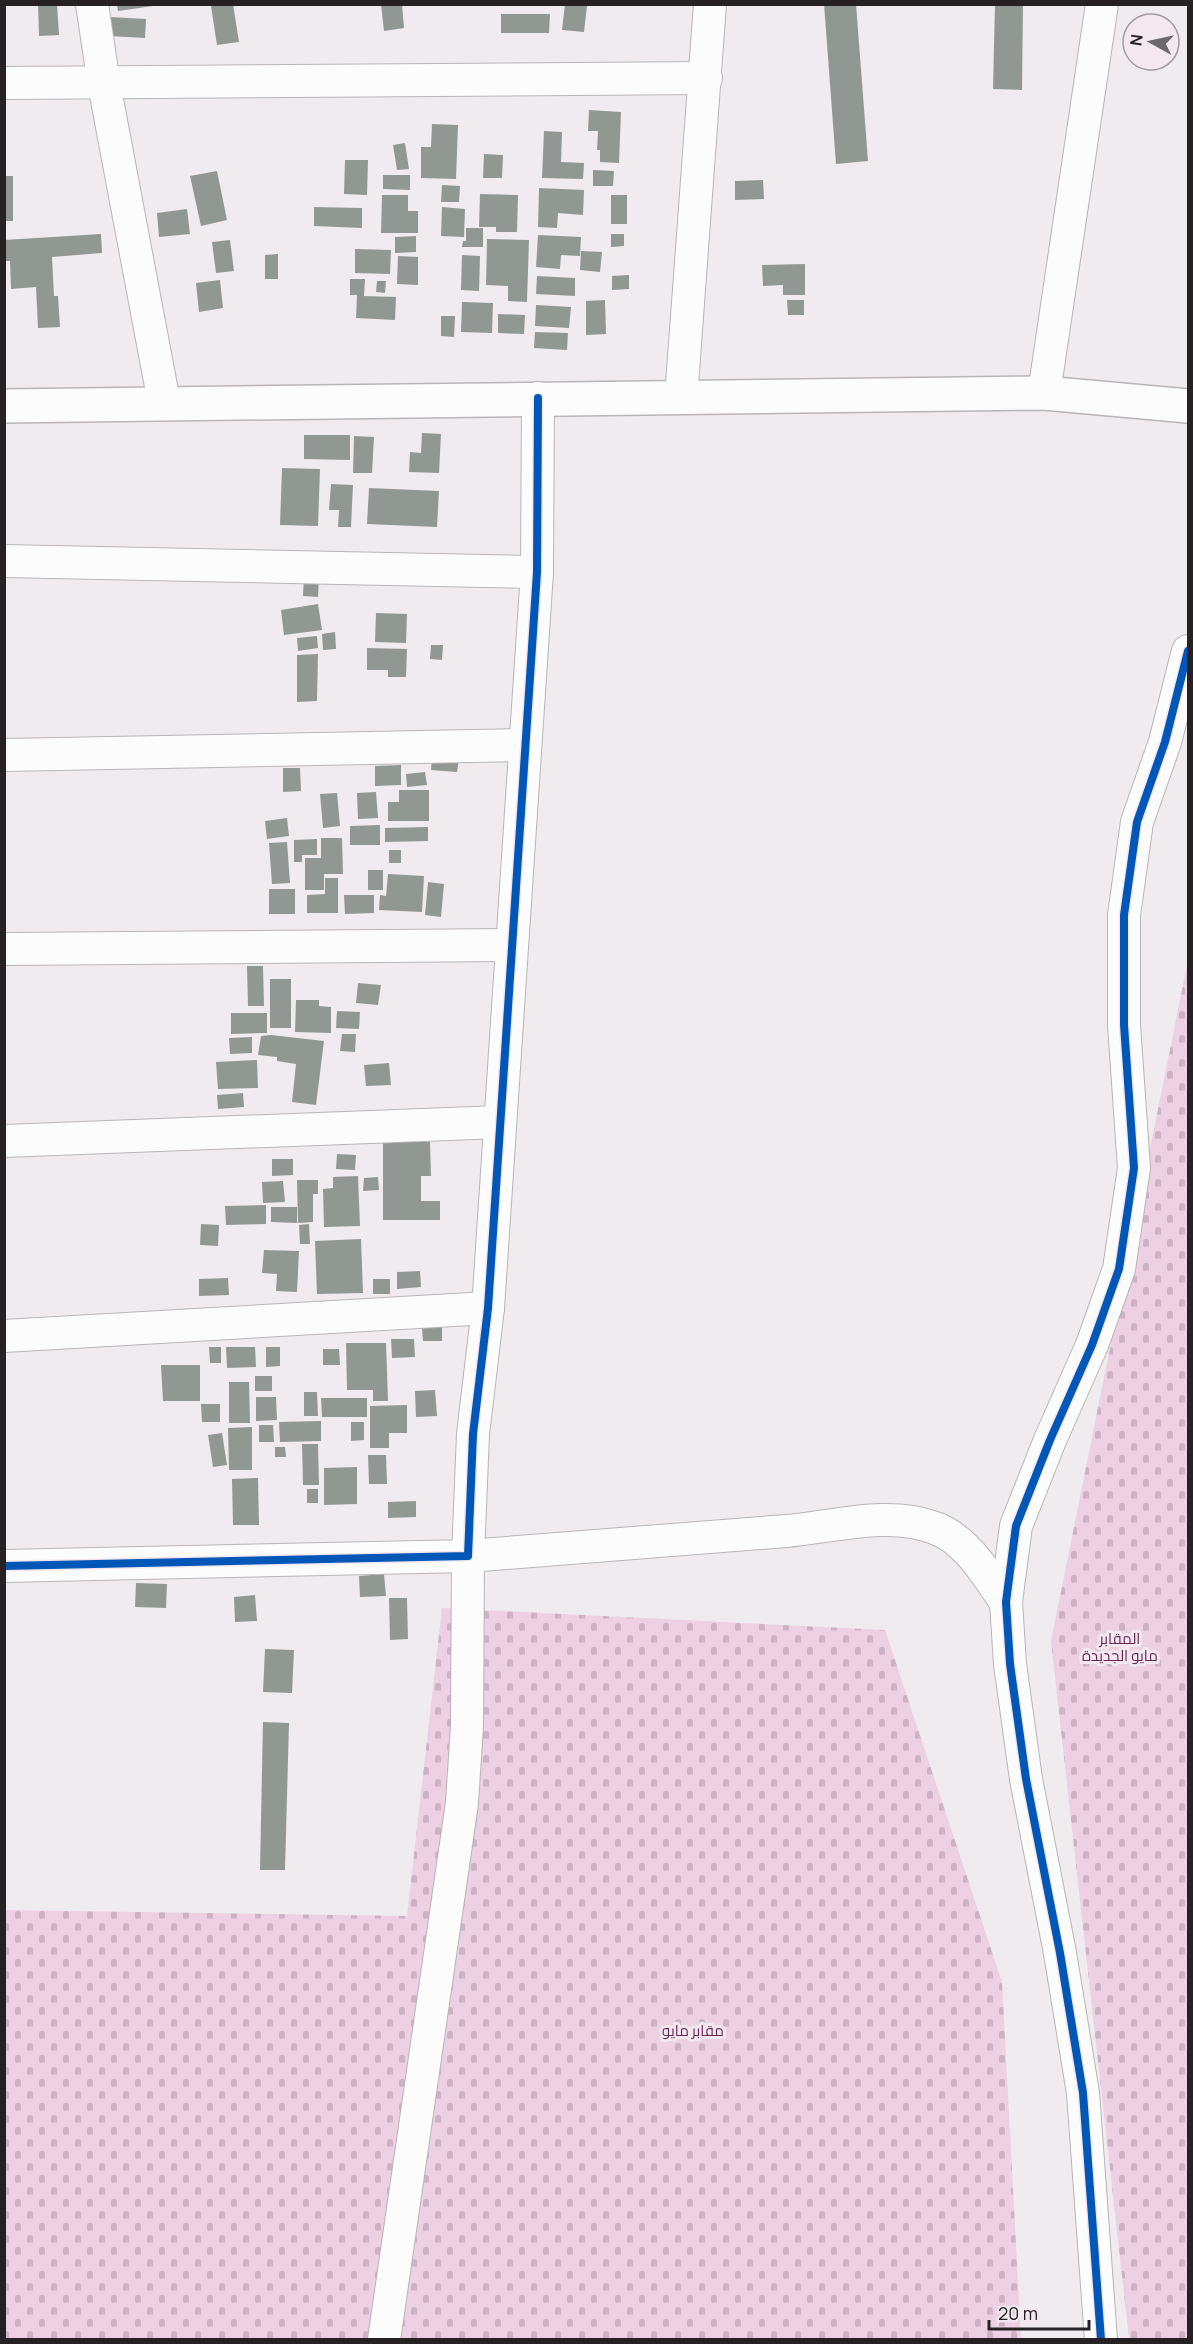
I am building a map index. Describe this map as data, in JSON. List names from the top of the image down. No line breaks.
{"parks":["المقابر مايو الجديدة","مقابر مايو"],"scale_bar":"20 m","north":"left"}
